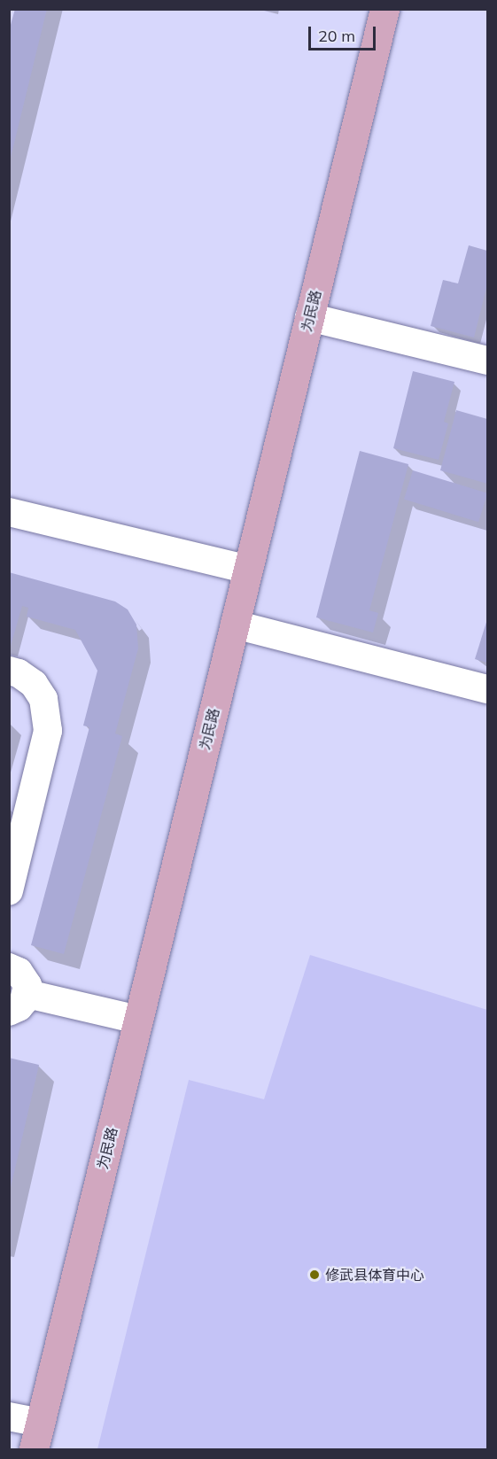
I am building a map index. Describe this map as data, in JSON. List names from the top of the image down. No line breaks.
{"streets":{"main road":["为民路"]},"places":["修武县体育中心"],"scale_bar":"20 m"}
